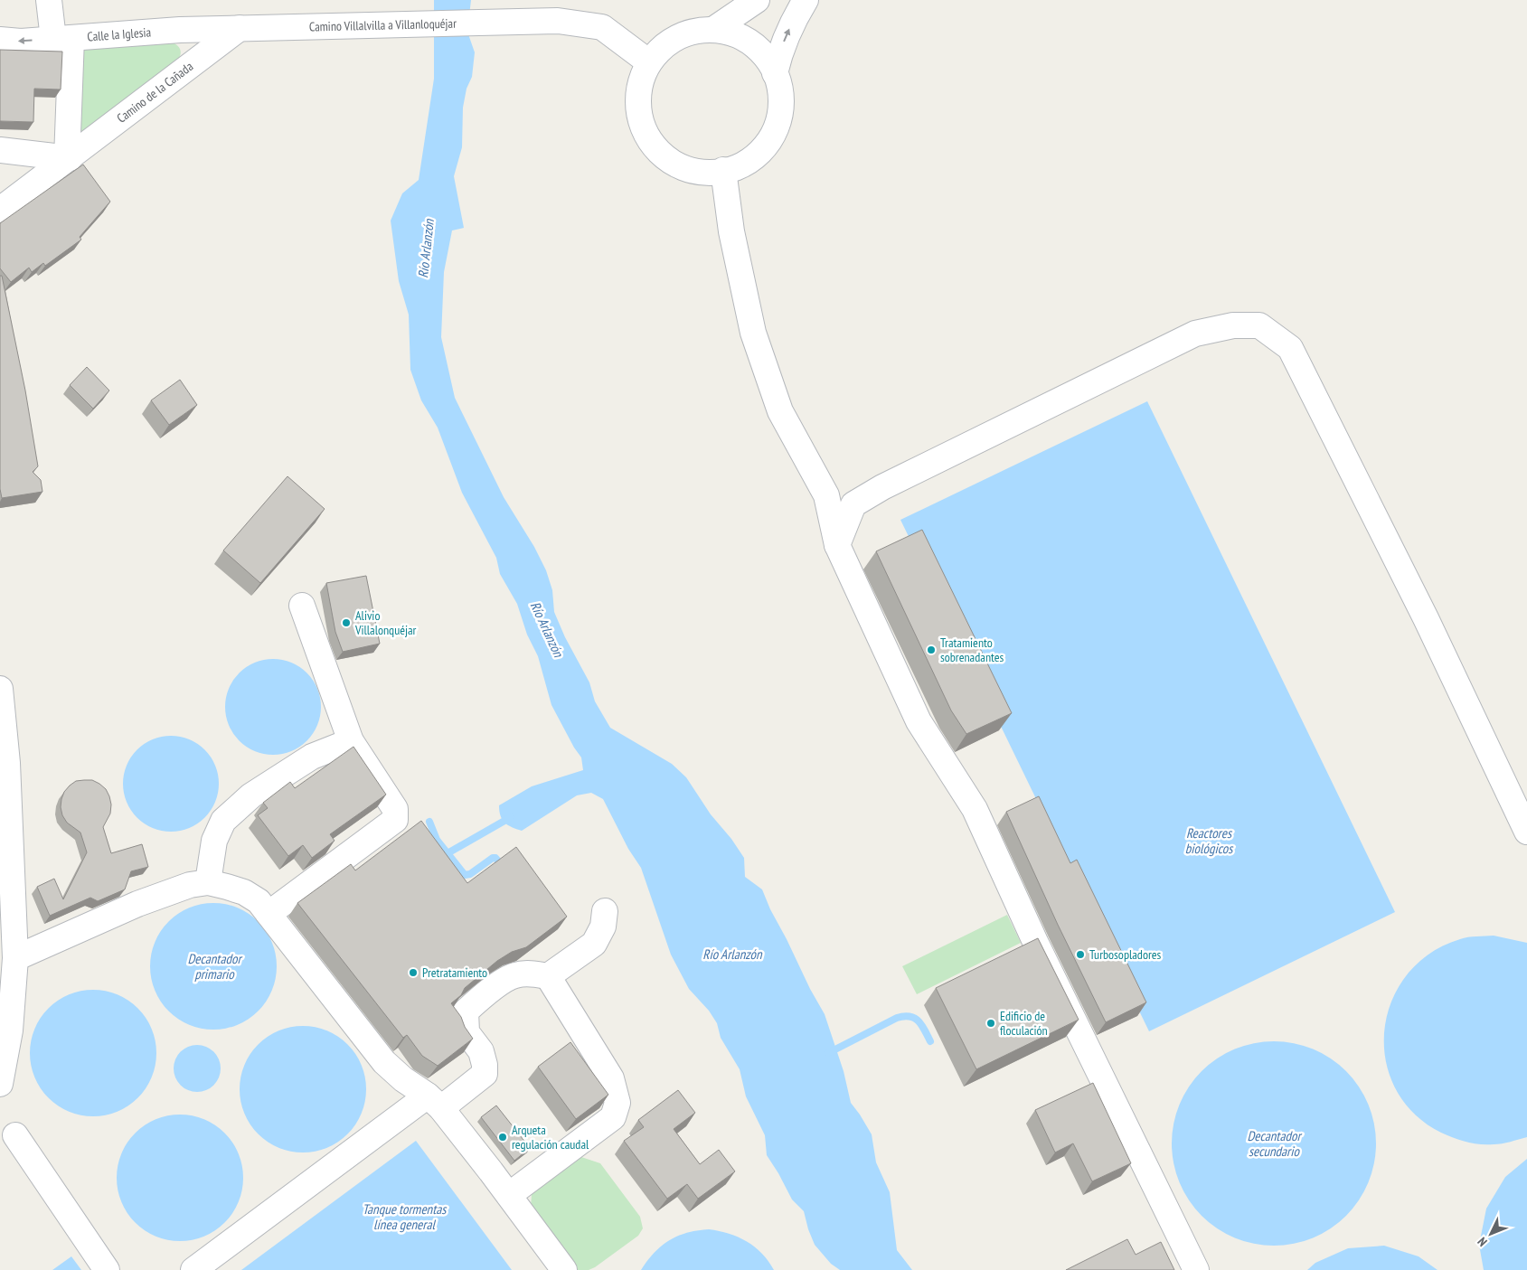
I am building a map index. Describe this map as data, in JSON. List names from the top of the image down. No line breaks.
{"streets":{"street":["Camino Villalvilla a Villanloquéjar","Calle la Iglesia","Camino de la Cañada"]},"crossings":[["Camino Villalvilla a Villanloquéjar","Calle la Iglesia"],["Camino Villalvilla a Villanloquéjar","Camino de la Cañada"],["Calle la Iglesia","Camino de la Cañada"]],"water":["Río Arlanzón","Reactores biológicos","Decantador primario","Decantador secundario","Tanque tormentas línea general"],"places":["Alivio Villalonquéjar","Tratamiento sobrenadantes","Turbosopladores","Pretratamiento","Edificio de floculación","Arqueta regulación caudal"],"north":"bottom left"}
